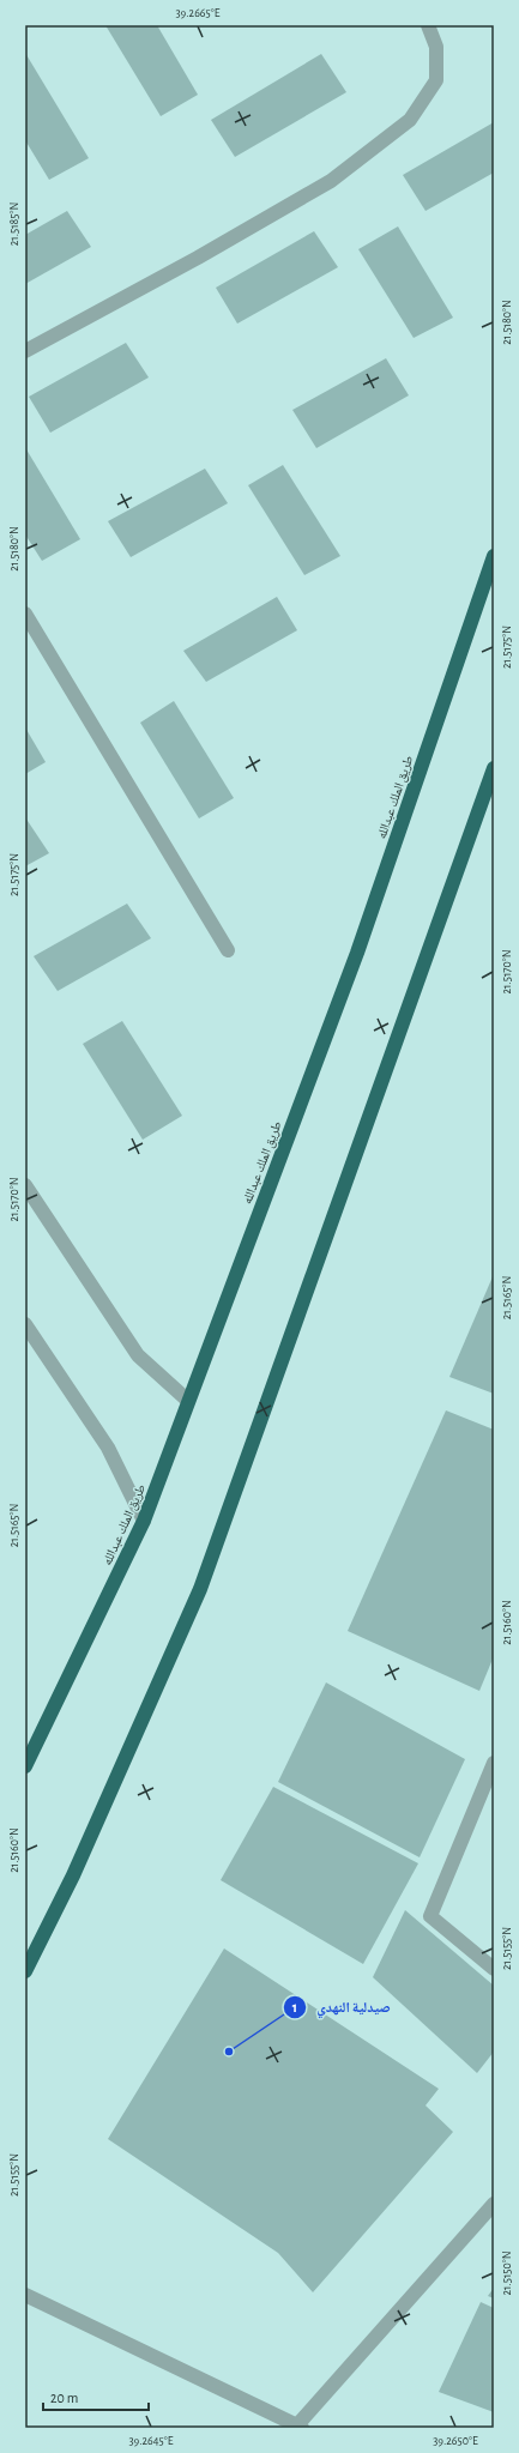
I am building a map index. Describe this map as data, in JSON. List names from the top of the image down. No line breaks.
{"streets":{"highway":["طريق الملك عبدالله"]},"places":["صيدلية النهدي"],"scale_bar":"20 m","coordinates":["39.2665°E","21.5185°N","21.5180°N","21.5175°N","21.5170°N","21.5165°N","21.5160°N","21.5155°N","21.5150°N","39.2645°E","39.2650°E"]}
